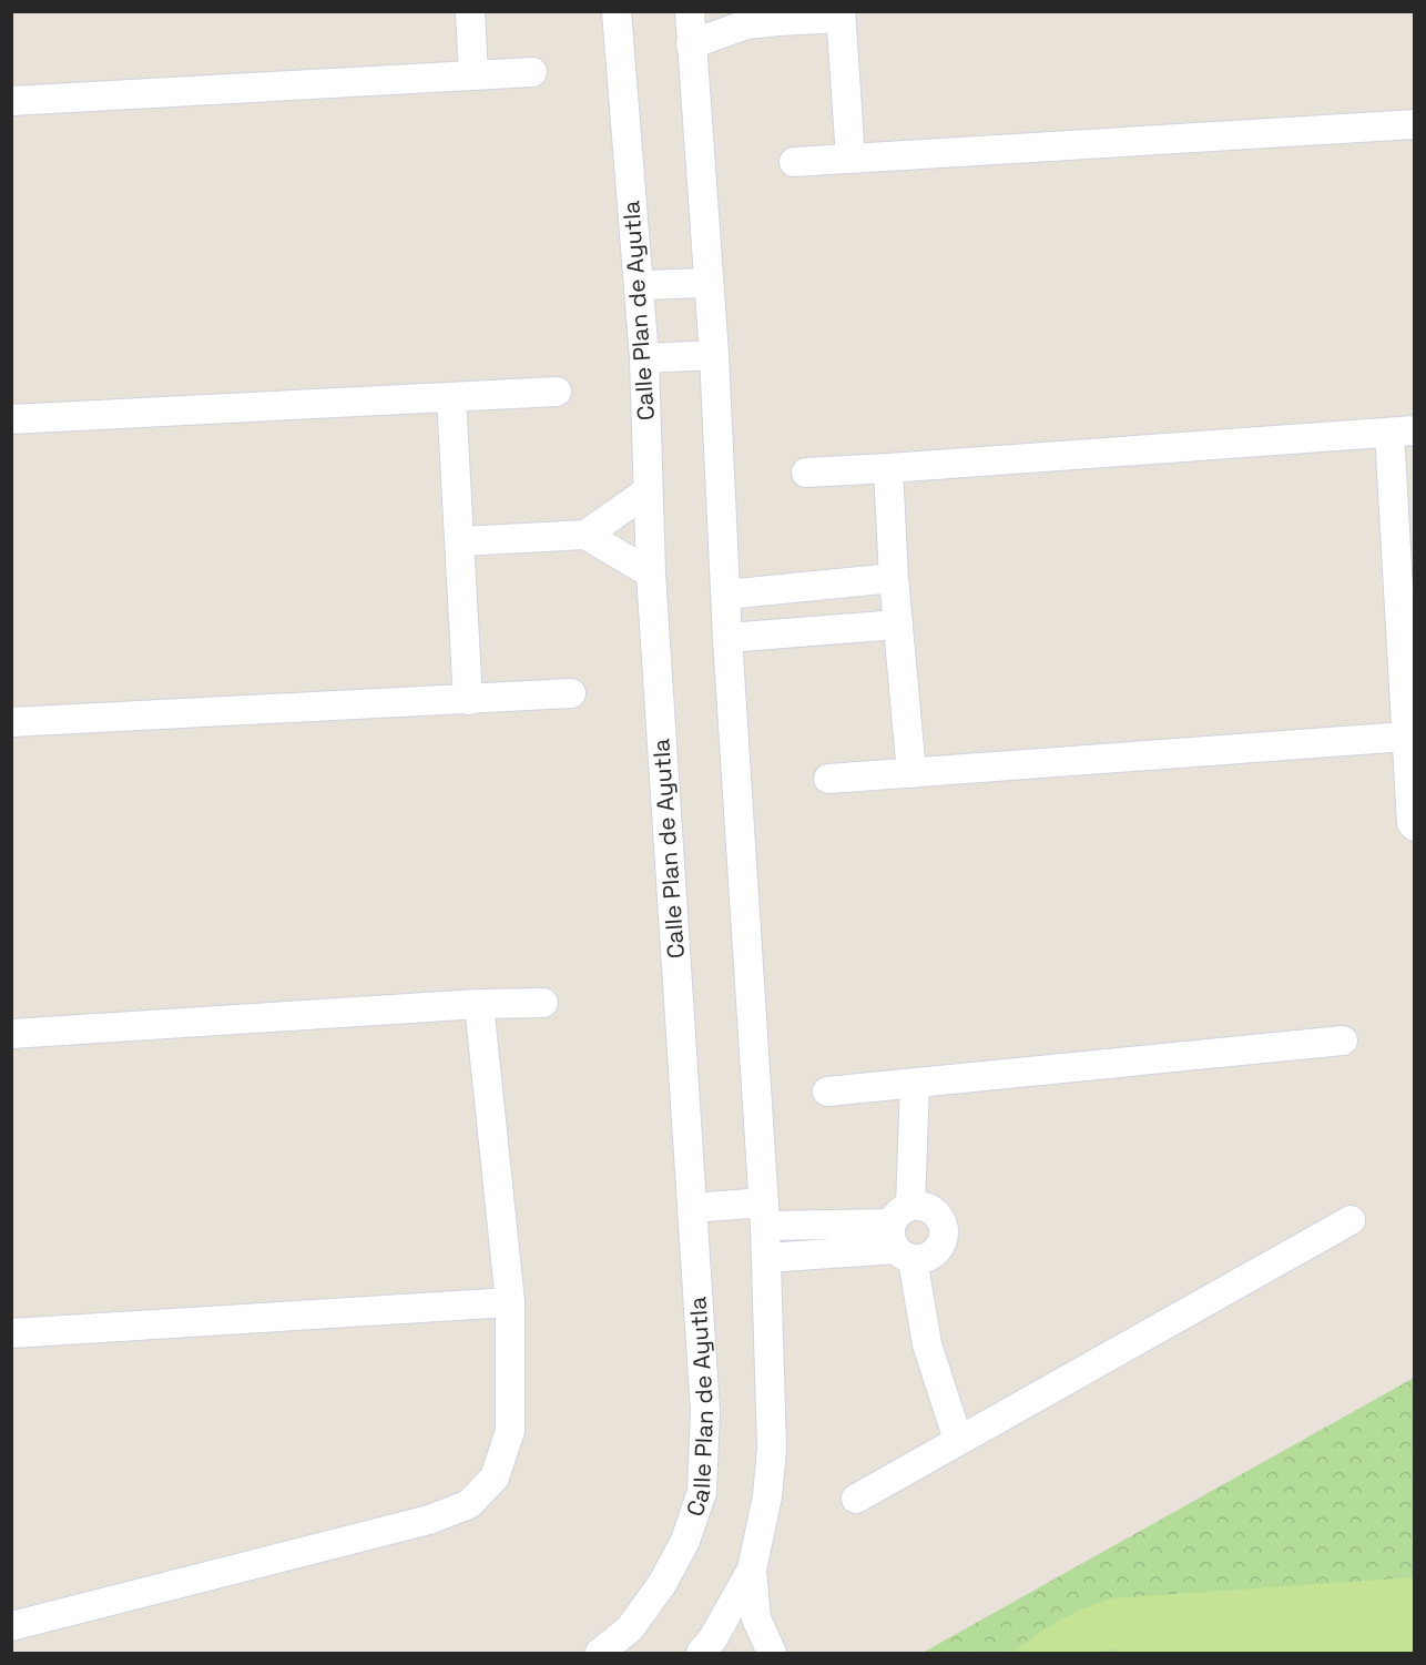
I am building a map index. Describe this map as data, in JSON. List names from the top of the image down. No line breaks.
{"streets":{"street":["Calle Plan de Ayutla"]}}
